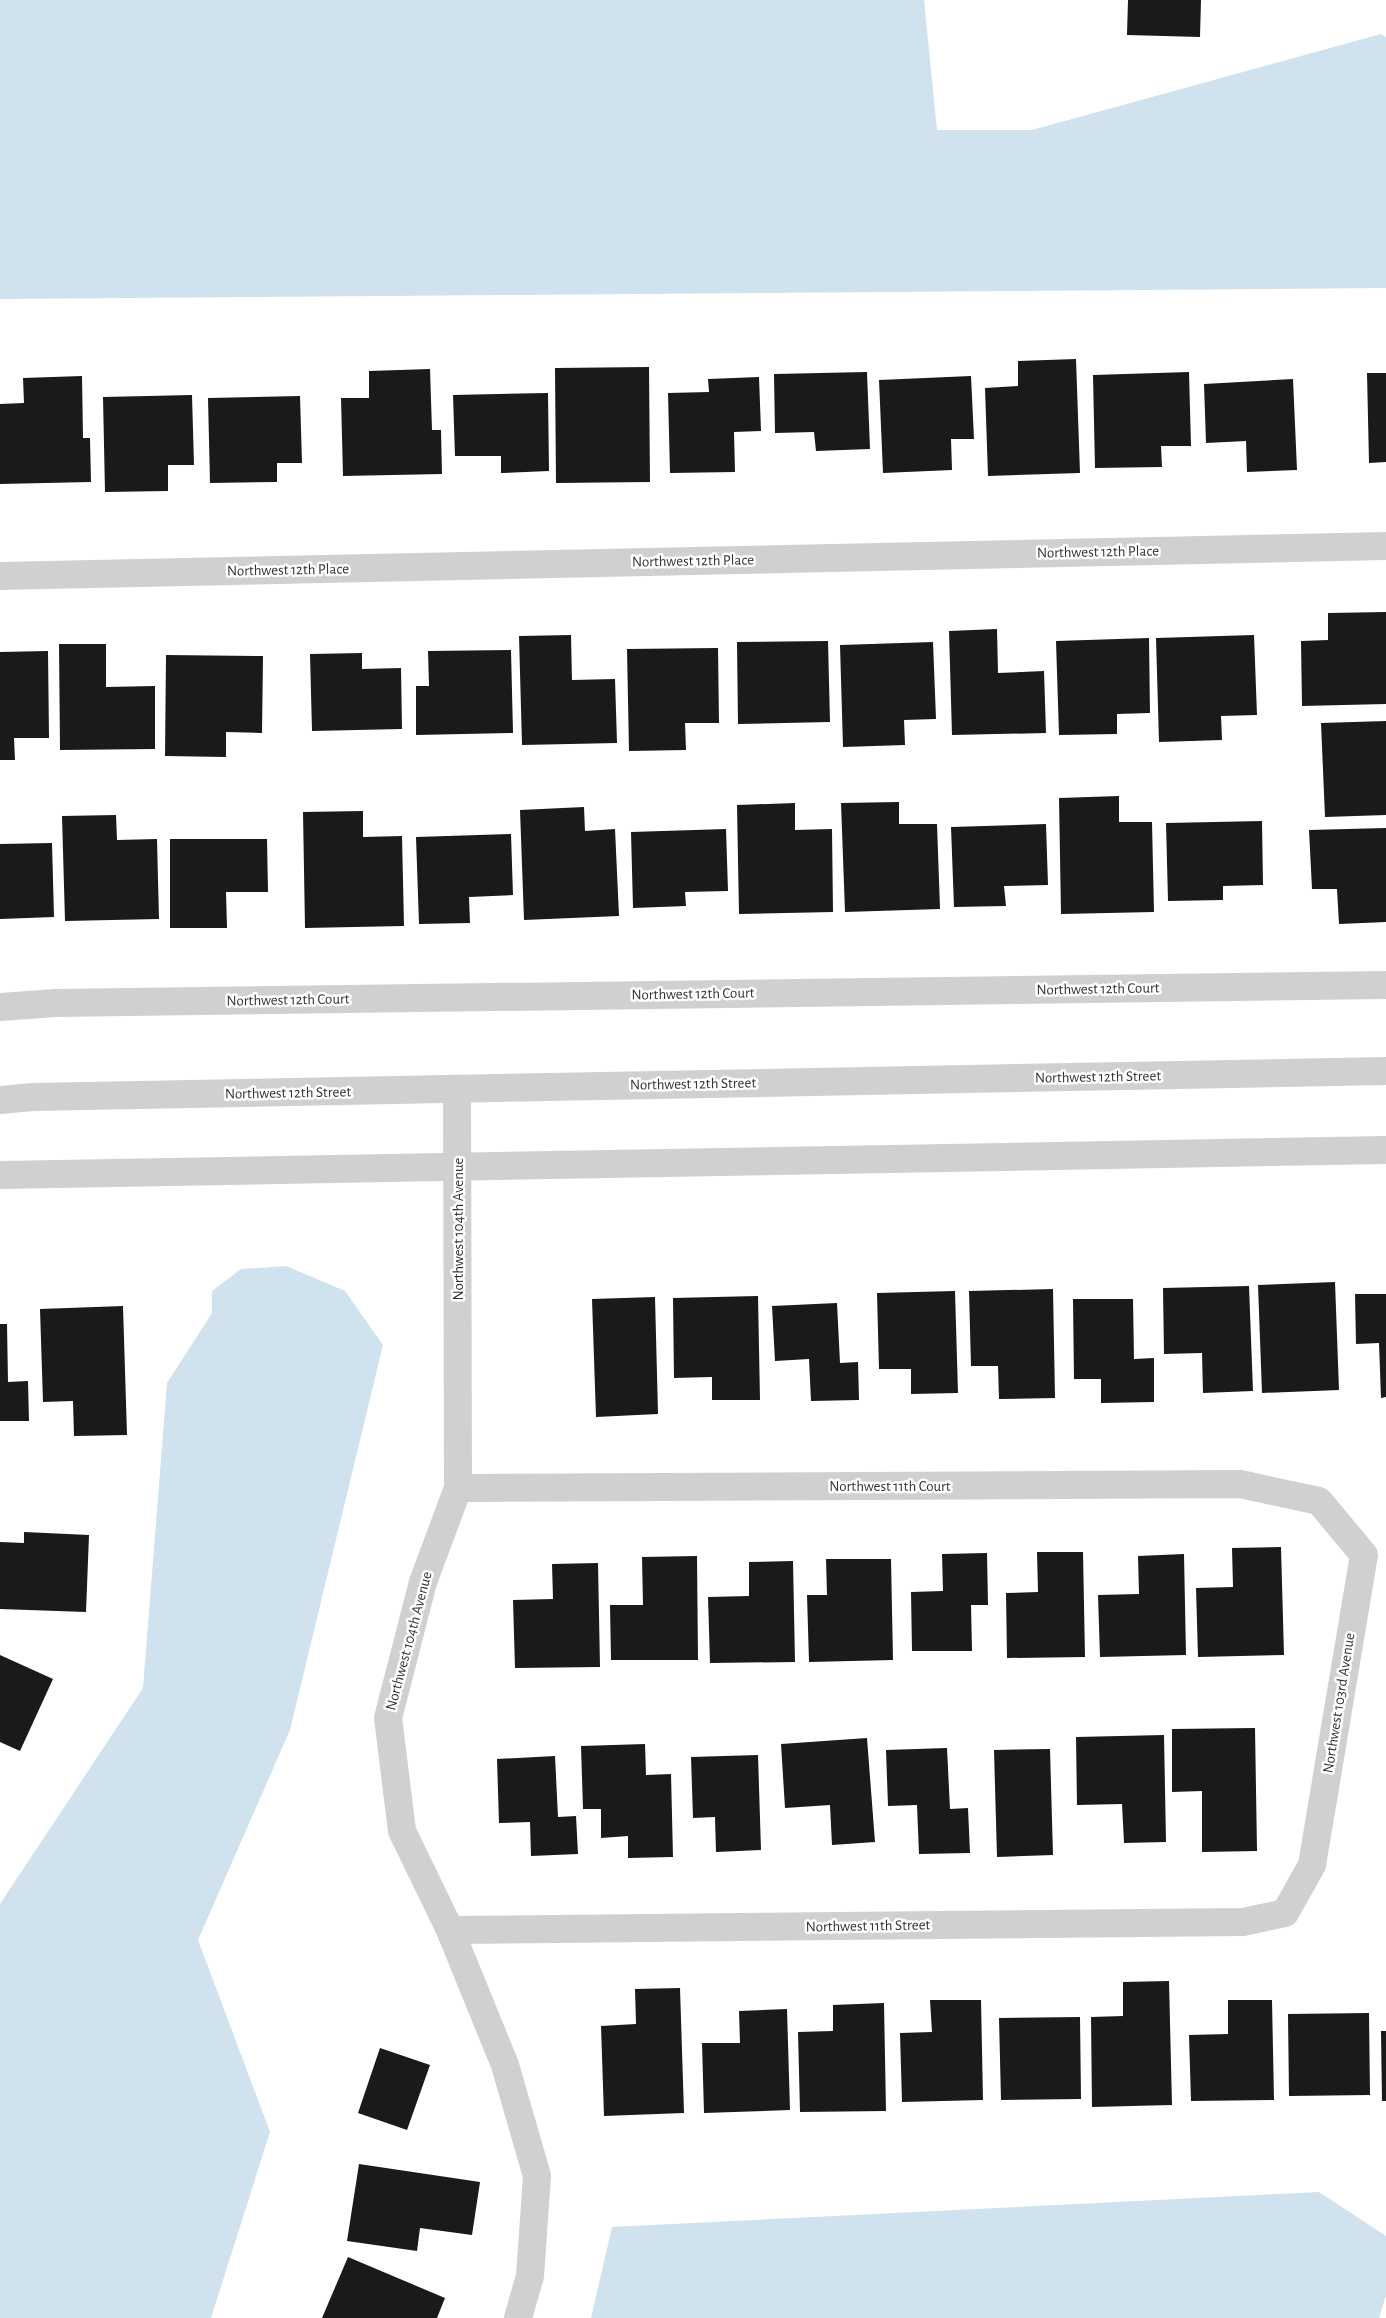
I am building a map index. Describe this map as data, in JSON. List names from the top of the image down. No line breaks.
{"streets":{"street":["Northwest 12th Place","Northwest 12th Court","Northwest 12th Street","Northwest 104th Avenue","Northwest 11th Court","Northwest 103rd Avenue","Northwest 11th Street"]},"crossings":[["Northwest 12th Street","Northwest 104th Avenue"],["Northwest 104th Avenue","Northwest 11th Court"],["Northwest 104th Avenue","Northwest 11th Street"],["Northwest 11th Court","Northwest 103rd Avenue"],["Northwest 103rd Avenue","Northwest 11th Street"]]}
